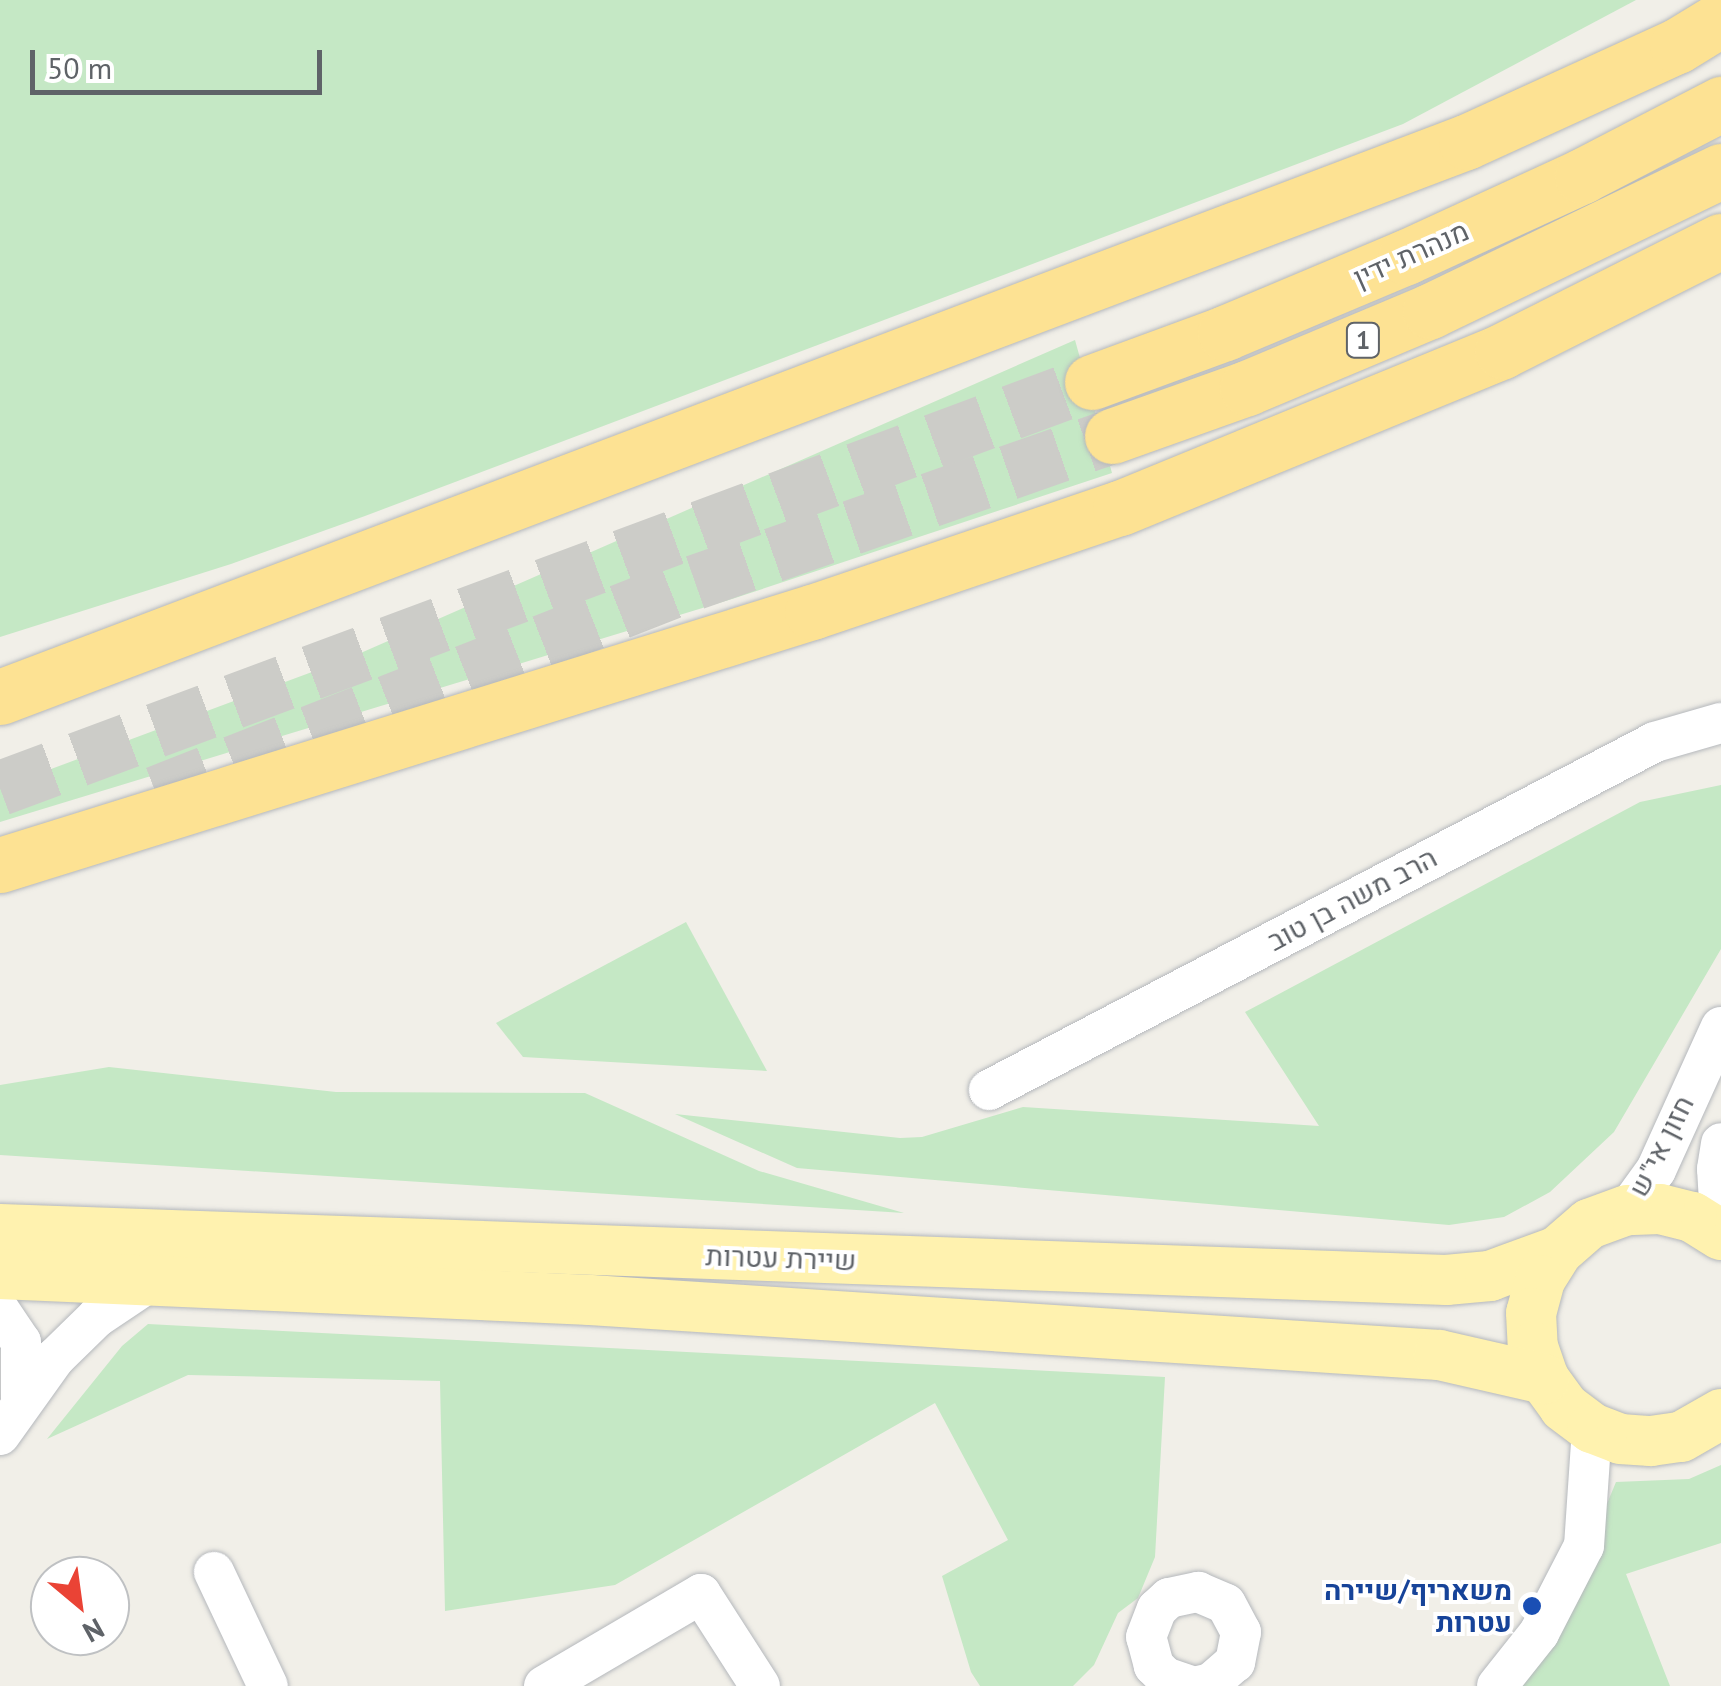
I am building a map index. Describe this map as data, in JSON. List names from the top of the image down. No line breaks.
{"streets":{"highway":["מנהרת ידין","1"],"main road":["שיירת עטרות"],"street":["הרב משה בן טוב","חזון אי\"ש"]},"places":["משאריף/שיירה עטרות"],"scale_bar":"50 m","north":"bottom right"}
